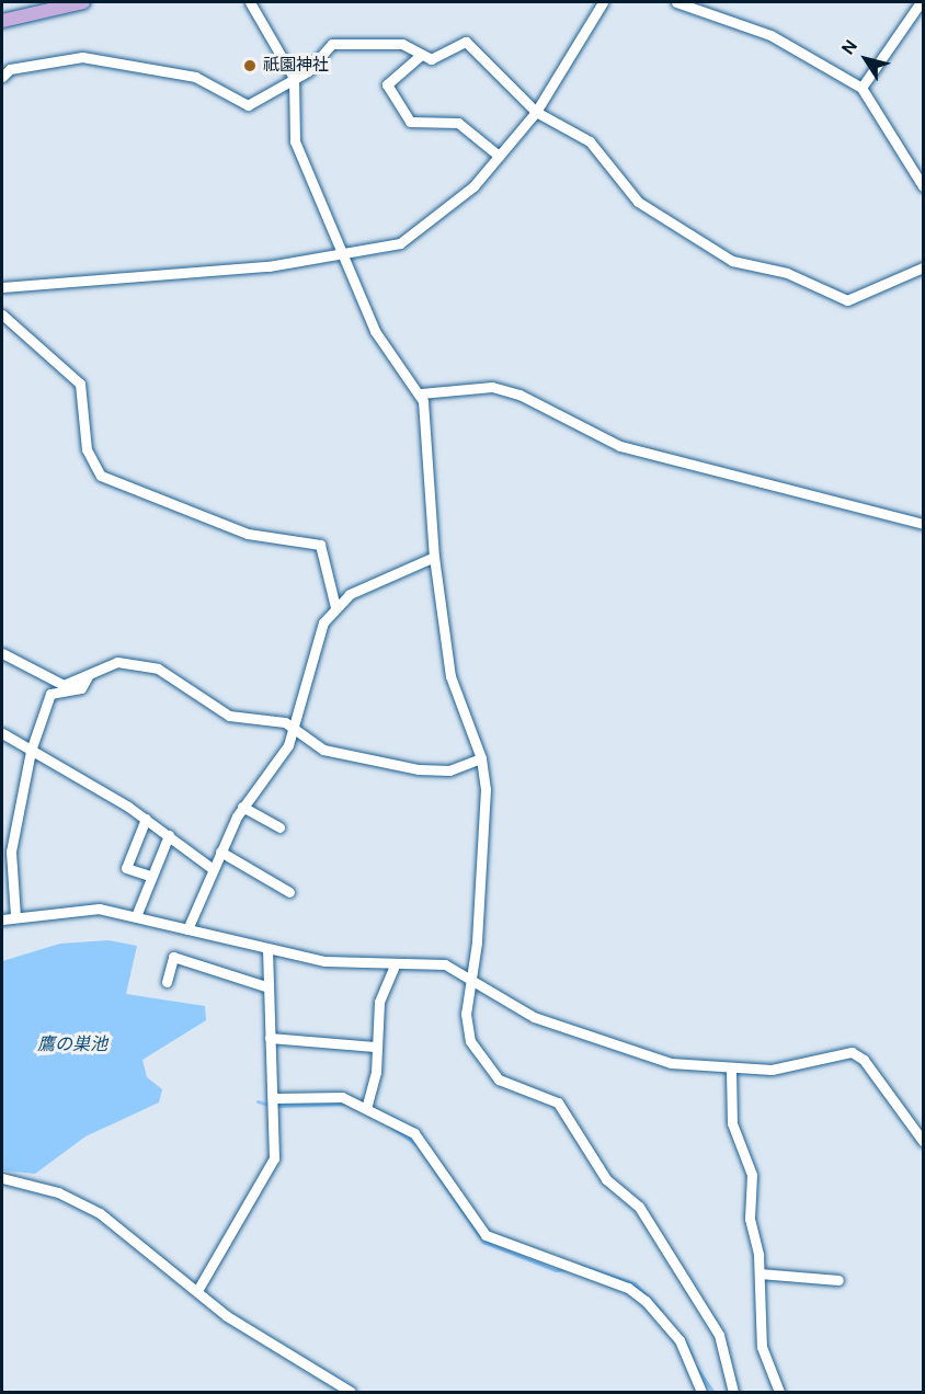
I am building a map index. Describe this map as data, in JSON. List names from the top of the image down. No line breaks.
{"water":["鷹の巣池"],"places":["祇園神社"],"north":"top left"}
